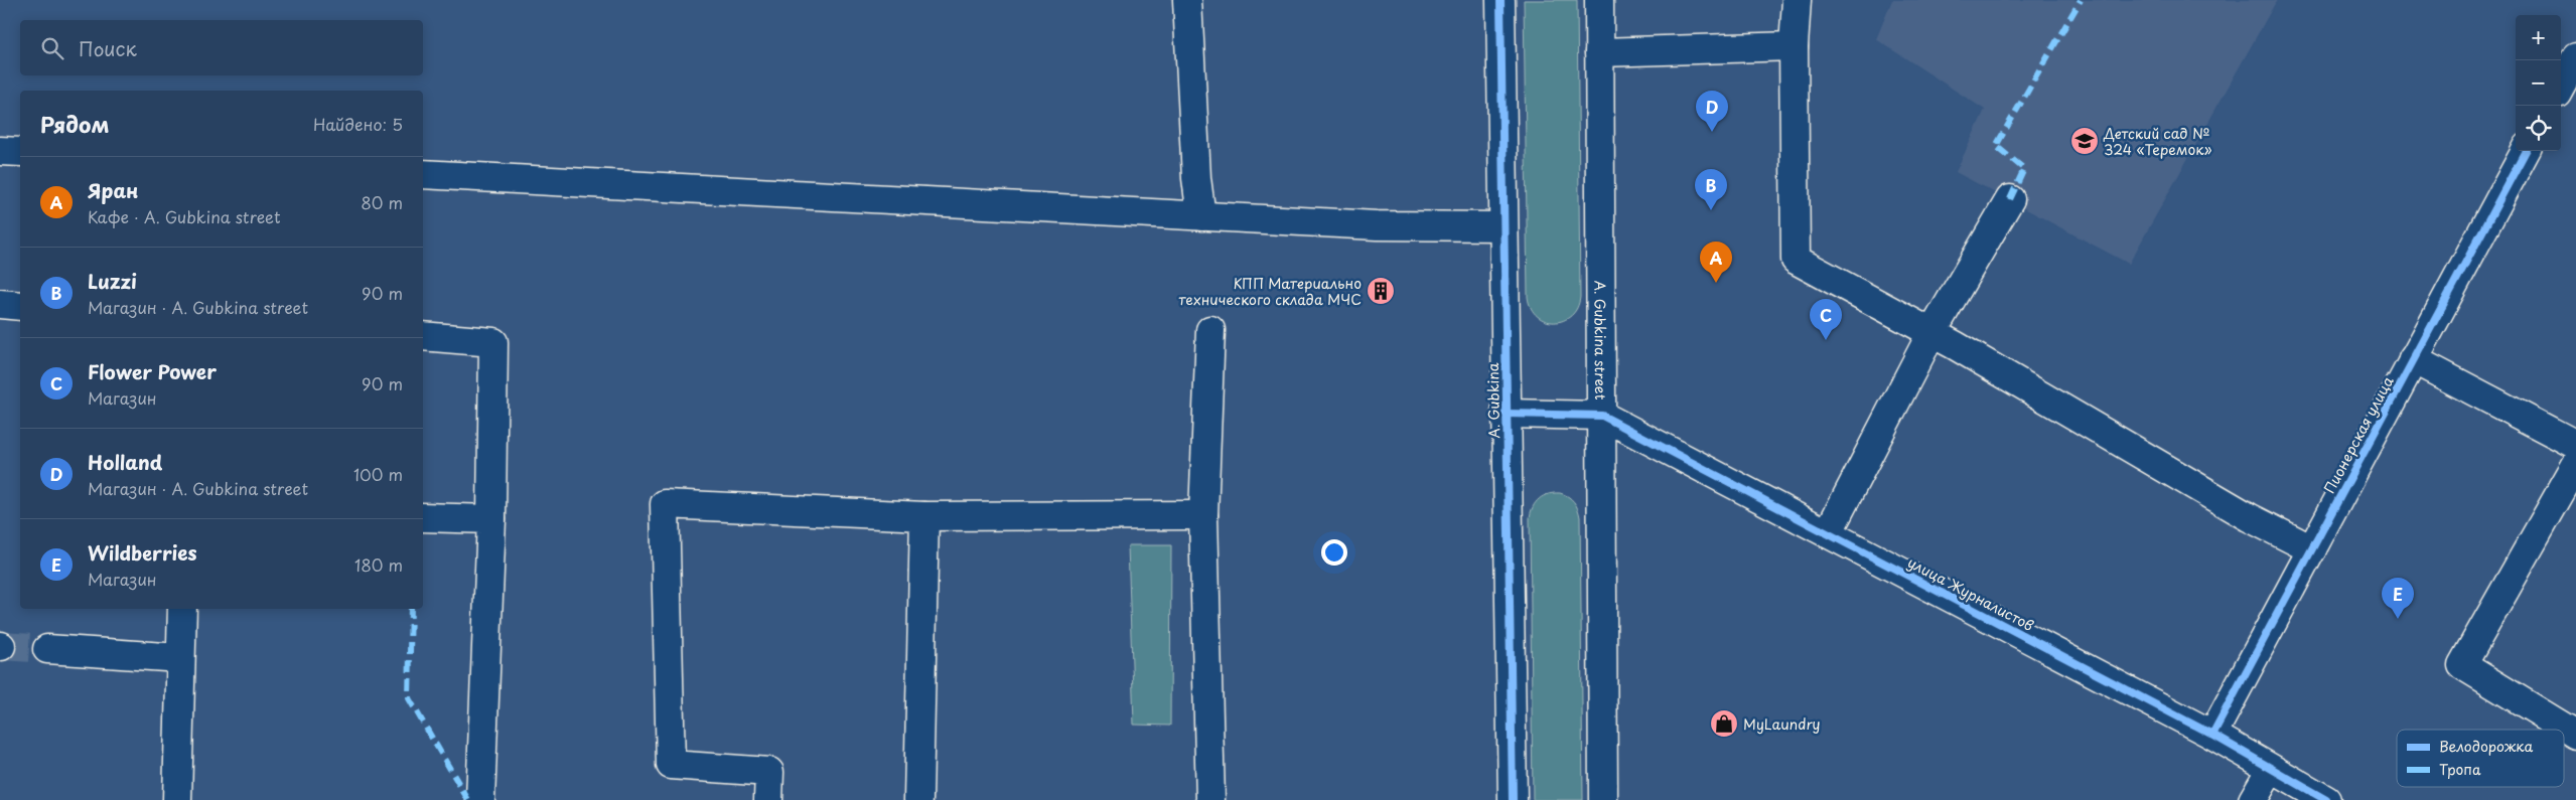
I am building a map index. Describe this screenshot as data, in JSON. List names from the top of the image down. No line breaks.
{"streets":{"street":["A. Gubkina street","A. Gubkina","Пионерская улица","улица Журналистов"]},"crossings":[["A. Gubkina street","улица Журналистов"],["Пионерская улица","улица Журналистов"]],"places":{"school or university":["Детский сад № 324 «Теремок»"],"building":["КПП Материально технического склада МЧС"],"shop":["MyLaundry"]},"legend":["Велодорожка","Тропа"],"page":{"map_buttons":["+","−"],"search":"Поиск","pins":["D","B","A","C","E"],"heading":["Рядом","Найдено: 5"],"list":[{"mark":"A","name":"Яран","note":"Кафе · A. Gubkina street","value":"80 m"},{"mark":"B","name":"Luzzi","note":"Магазин · A. Gubkina street","value":"90 m"},{"mark":"C","name":"Flower Power","note":"Магазин","value":"90 m"},{"mark":"D","name":"Holland","note":"Магазин · A. Gubkina street","value":"100 m"},{"mark":"E","name":"Wildberries","note":"Магазин","value":"180 m"}]}}
